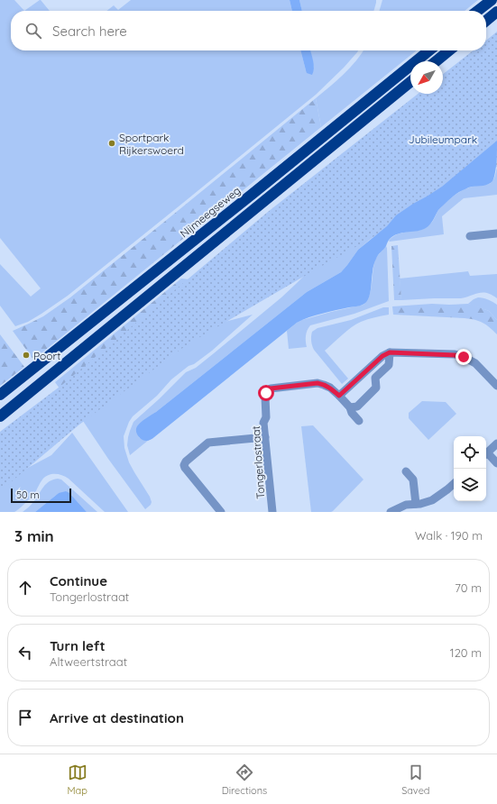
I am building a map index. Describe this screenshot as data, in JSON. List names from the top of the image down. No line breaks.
{"streets":{"highway":["Nijmeegseweg"],"street":["Tongerlostraat"]},"parks":["Jubileumpark"],"places":["Sportpark Rijkerswoerd","Poort"],"scale_bar":"50 m","north":"bottom left","page":{"search":"Search here","scale":"50 m","heading":["3 min","Walk · 190 m"],"list":[["Continue","Tongerlostraat","70 m"],["Turn left","Altweertstraat","120 m"],"Arrive at destination"],"nav":["Map","Directions","Saved"]}}
